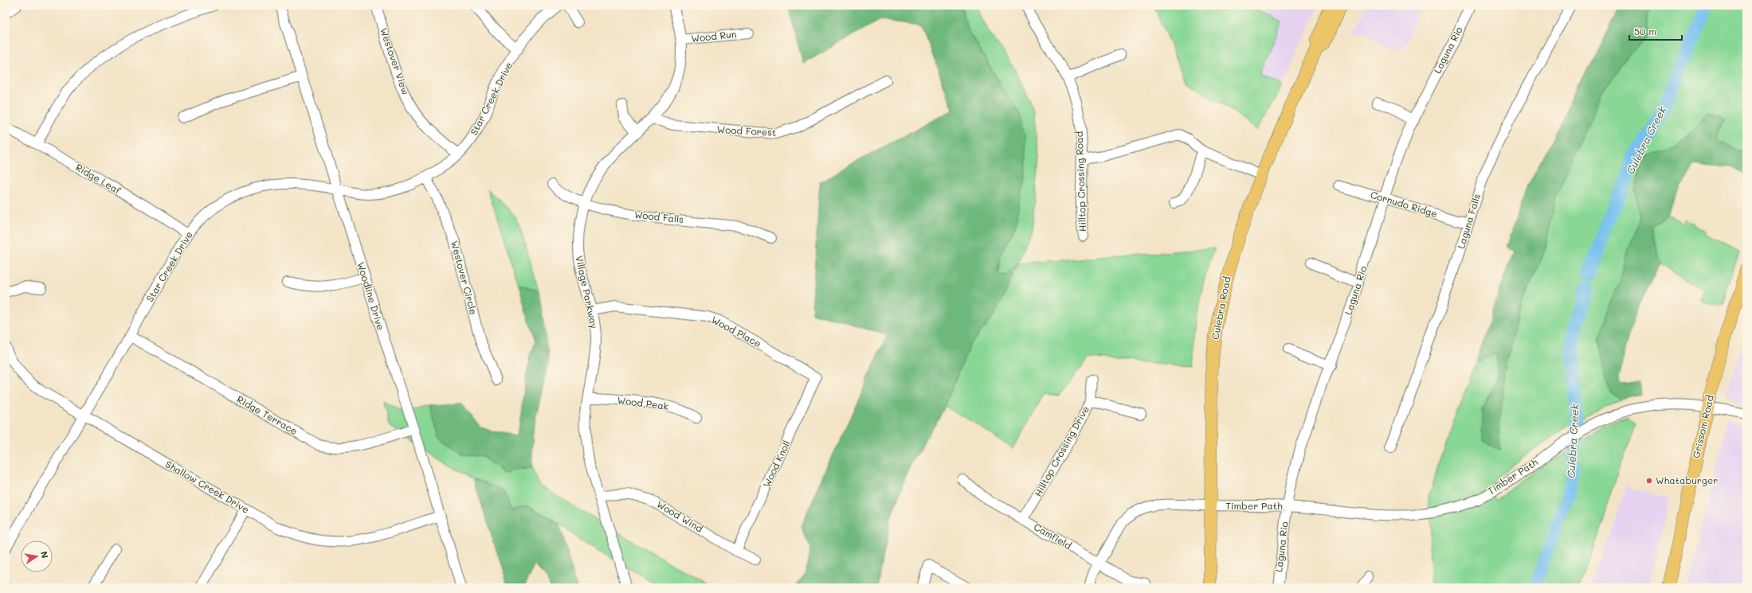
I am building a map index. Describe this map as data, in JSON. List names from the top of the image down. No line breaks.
{"streets":{"main road":["Culebra Road","Grissom Road"],"street":["Wood Run","Laguna Rio","Westover View","Star Creek Drive","Wood Forest","Ridge Leaf","Hilltop Crossing Road","Cornudo Ridge","Wood Falls","Laguna Falls","Westover Circle","Village Parkway","Woodline Drive","Wood Place","Wood Peak","Ridge Terrace","Hilltop Crossing Drive","Wood Knoll","Timber Path","Shallow Creek Drive","Wood Wind","Camfield"]},"crossings":[["Wood Run","Village Parkway"],["Laguna Rio","Cornudo Ridge"],["Laguna Rio","Timber Path"],["Westover View","Star Creek Drive"],["Star Creek Drive","Ridge Leaf"],["Star Creek Drive","Westover Circle"],["Star Creek Drive","Woodline Drive"],["Star Creek Drive","Ridge Terrace"],["Star Creek Drive","Shallow Creek Drive"],["Wood Forest","Village Parkway"],["Cornudo Ridge","Laguna Falls"],["Wood Falls","Village Parkway"],["Village Parkway","Wood Place"],["Village Parkway","Wood Peak"],["Village Parkway","Wood Wind"],["Woodline Drive","Ridge Terrace"],["Woodline Drive","Shallow Creek Drive"],["Culebra Road","Timber Path"],["Wood Place","Wood Knoll"],["Grissom Road","Timber Path"],["Hilltop Crossing Drive","Camfield"],["Wood Knoll","Wood Wind"],["Timber Path","Camfield"]],"water":["Culebra Creek"],"places":["Whataburger"],"scale_bar":"50 m","north":"right"}
